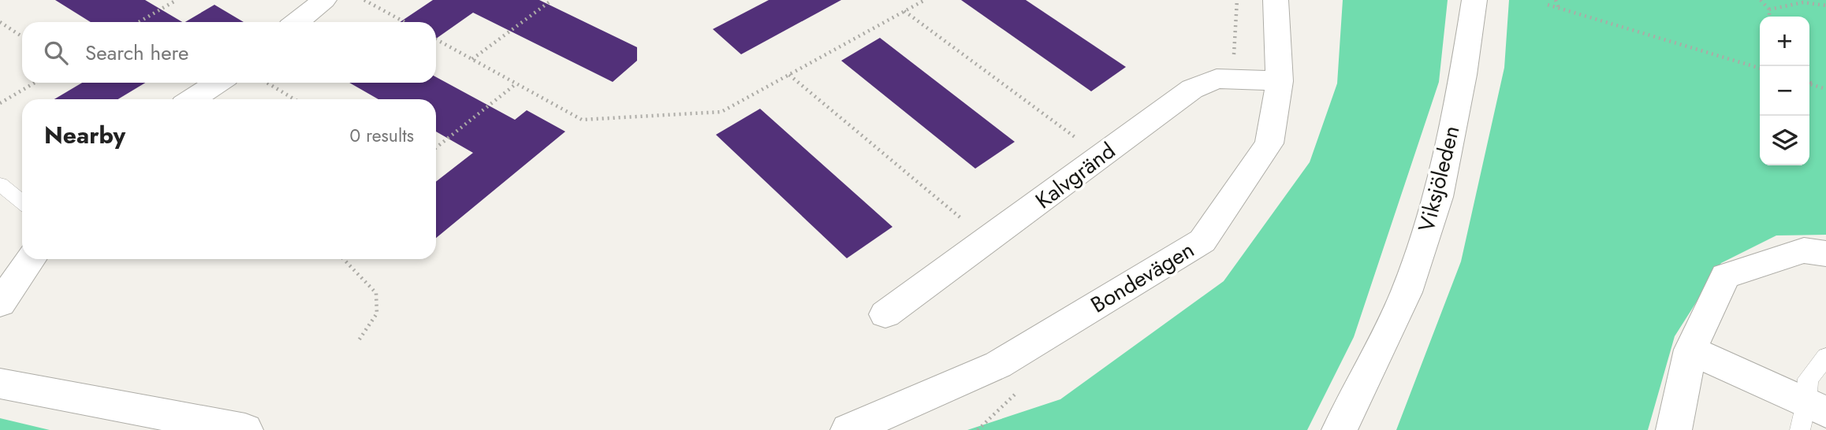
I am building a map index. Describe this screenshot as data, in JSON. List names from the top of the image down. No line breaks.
{"streets":{"street":["Kalvgränd","Viksjöleden","Bondevägen"]},"crossings":[["Kalvgränd","Bondevägen"]],"page":{"map_buttons":["+","−"],"search":"Search here","heading":["Nearby","0 results"]}}
